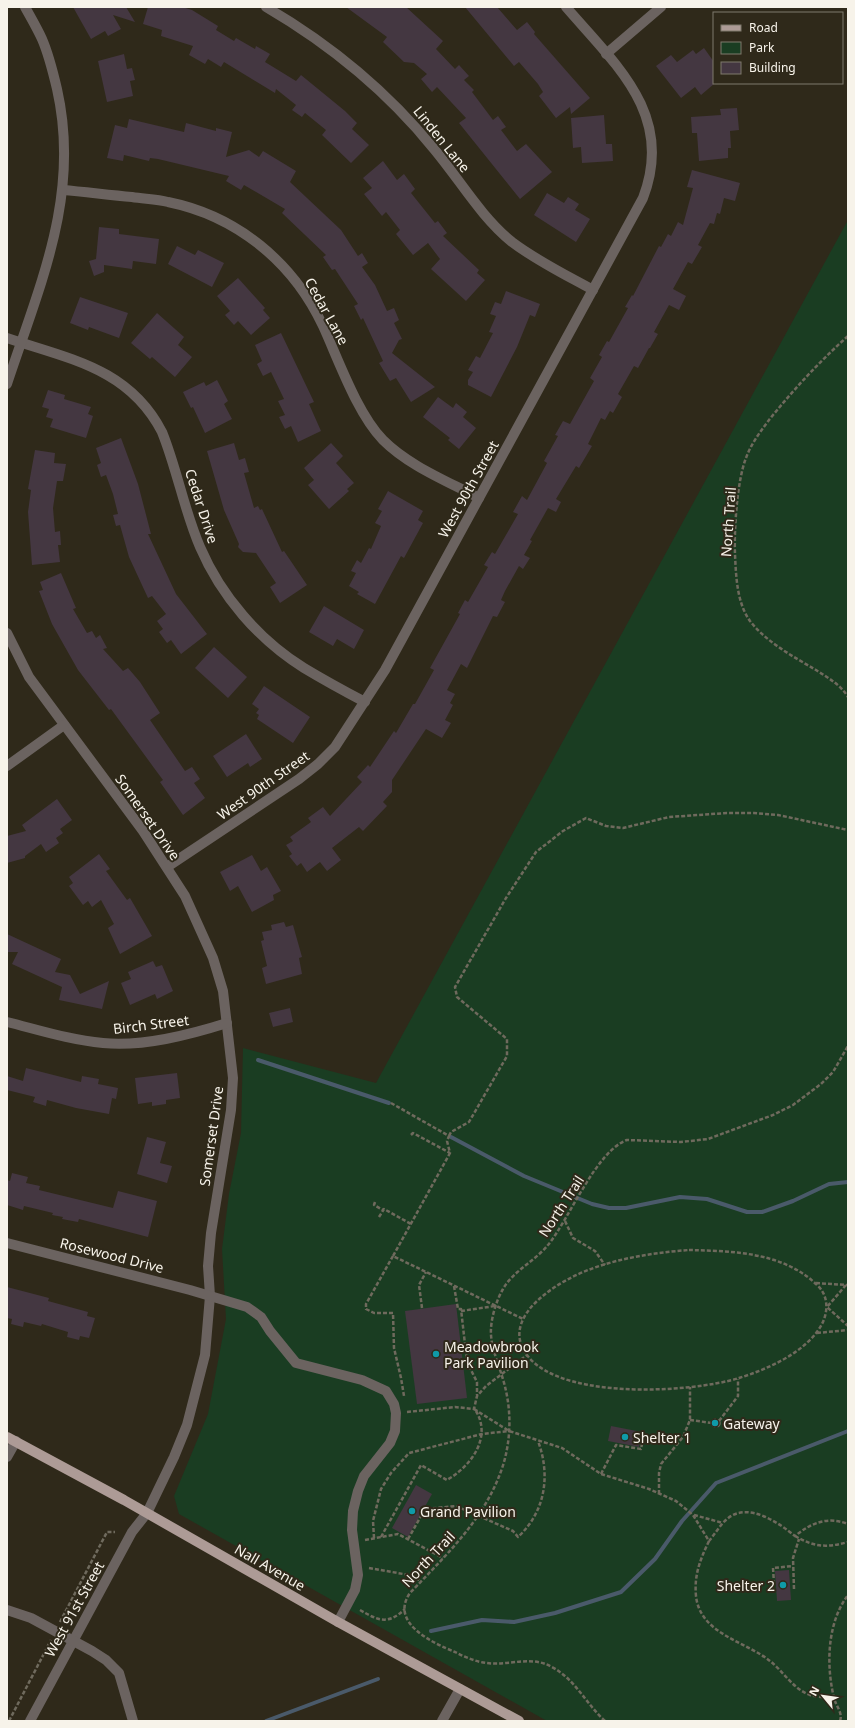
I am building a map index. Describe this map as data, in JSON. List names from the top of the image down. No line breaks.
{"streets":{"main road":["Nall Avenue"],"street":["Linden Lane","Cedar Lane","West 90th Street","Cedar Drive","Somerset Drive","Birch Street","Rosewood Drive","West 91st Street"],"path":["North Trail"]},"crossings":[["Linden Lane","West 90th Street"],["Cedar Lane","West 90th Street"],["West 90th Street","Cedar Drive"],["West 90th Street","Somerset Drive"],["Somerset Drive","Birch Street"],["Somerset Drive","Rosewood Drive"],["Somerset Drive","Nall Avenue"],["Somerset Drive","West 91st Street"],["Rosewood Drive","Nall Avenue"],["Nall Avenue","West 91st Street"]],"places":["Meadowbrook Park Pavilion","Gateway","Shelter 1","Grand Pavilion","Shelter 2"],"legend":["Road","Park","Building"],"north":"top left"}
